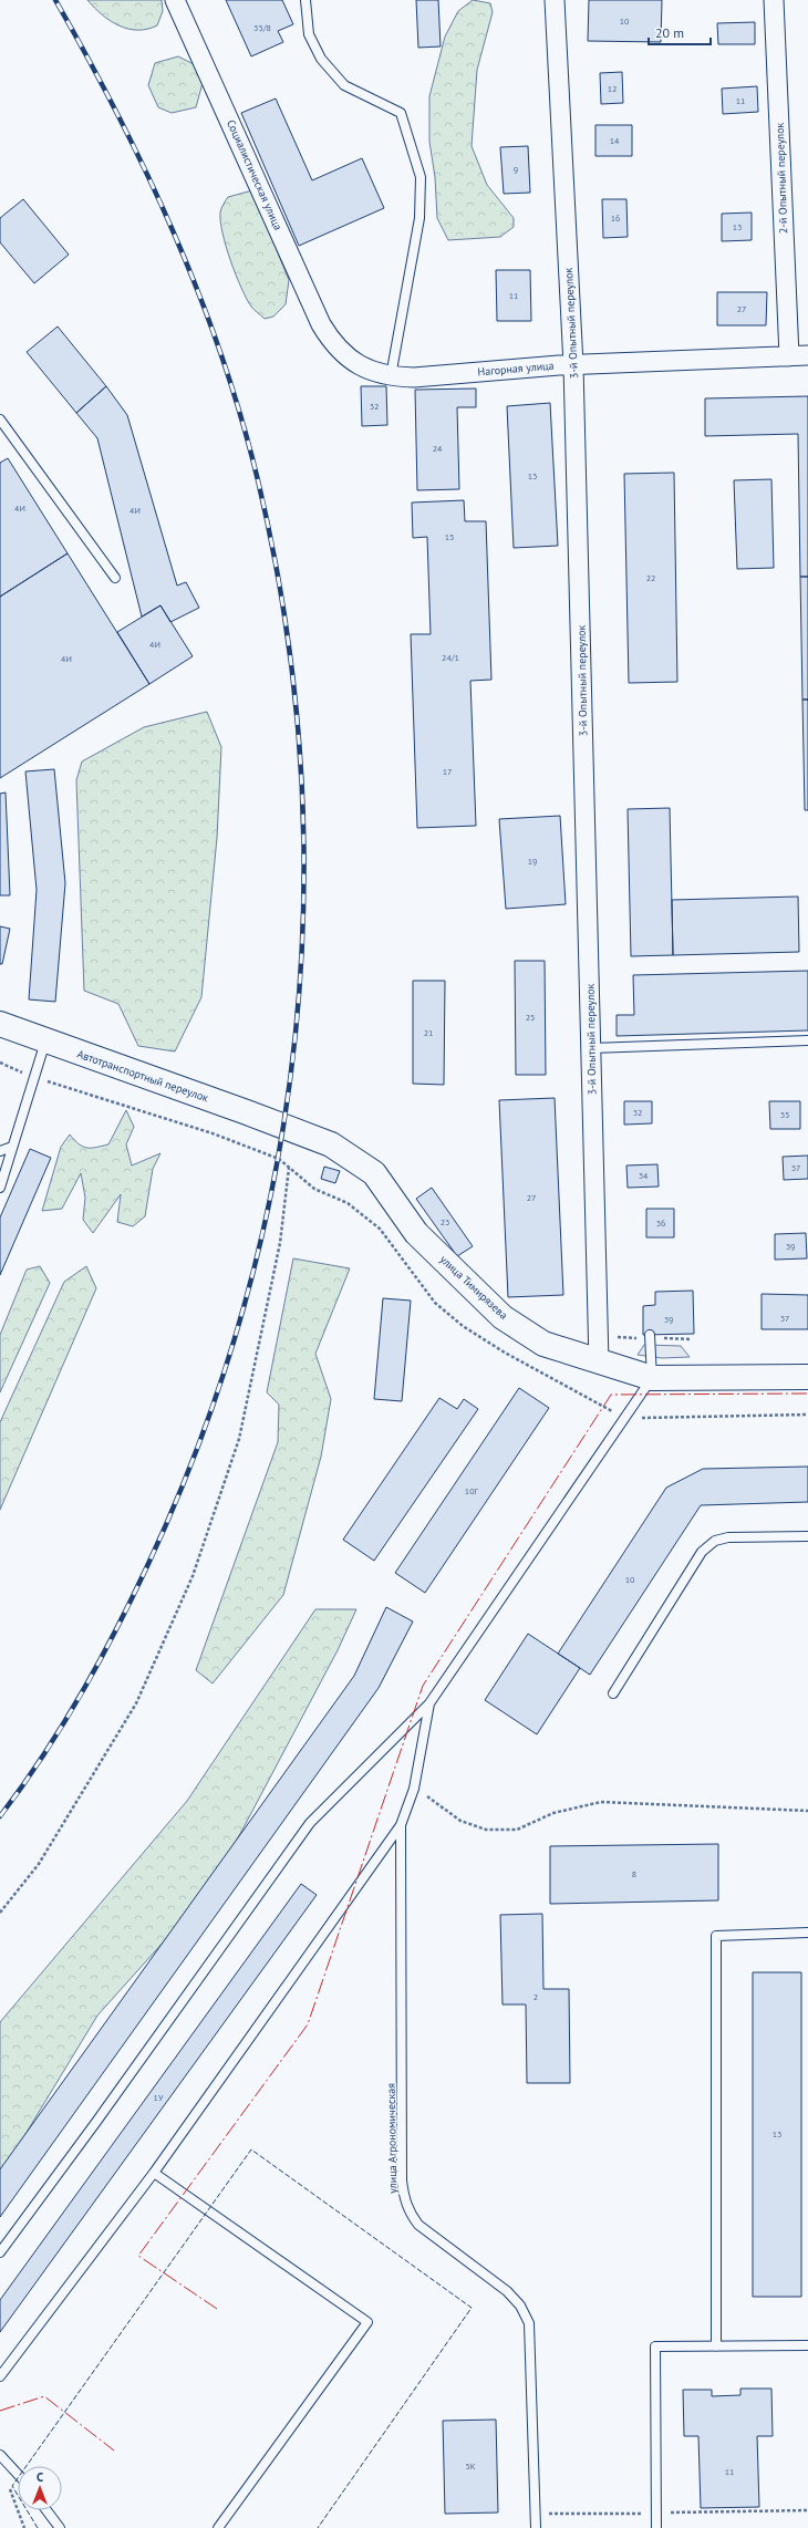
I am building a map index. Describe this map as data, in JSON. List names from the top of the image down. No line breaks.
{"streets":{"main road":["Автотранспортный переулок","улица Тимирязева"],"street":["Социалистическая улица","2-й Опытный переулок","3-й Опытный переулок","Нагорная улица"],"lane":["улица Агрономическая"]},"crossings":[["Социалистическая улица","Нагорная улица"],["2-й Опытный переулок","Нагорная улица"],["3-й Опытный переулок","Нагорная улица"],["3-й Опытный переулок","улица Тимирязева"],["Автотранспортный переулок","улица Тимирязева"]],"house_numbers":["10","35/8","12","11","14","9","16","13","11","27","32","24","13","4И","4И","15","22","4И","24/1","4И","17","19","25","21","32","35","37","34","27","23","36","39","37","39","10Г","10","8","2","1У","13","5К","11"],"scale_bar":"20 m","north":"top"}
